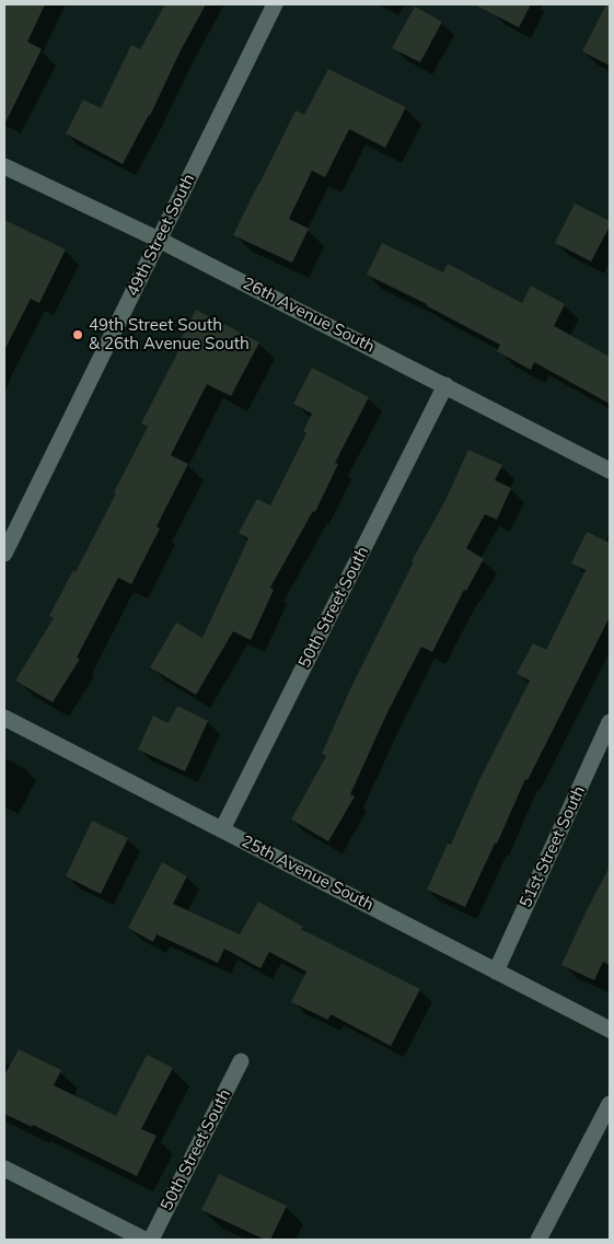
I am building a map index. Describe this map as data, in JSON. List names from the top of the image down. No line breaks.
{"streets":{"street":["49th Street South","26th Avenue South","50th Street South","51st Street South","25th Avenue South"]},"crossings":[["49th Street South","26th Avenue South"],["26th Avenue South","50th Street South"],["50th Street South","25th Avenue South"],["51st Street South","25th Avenue South"]],"places":["49th Street South & 26th Avenue South"]}
